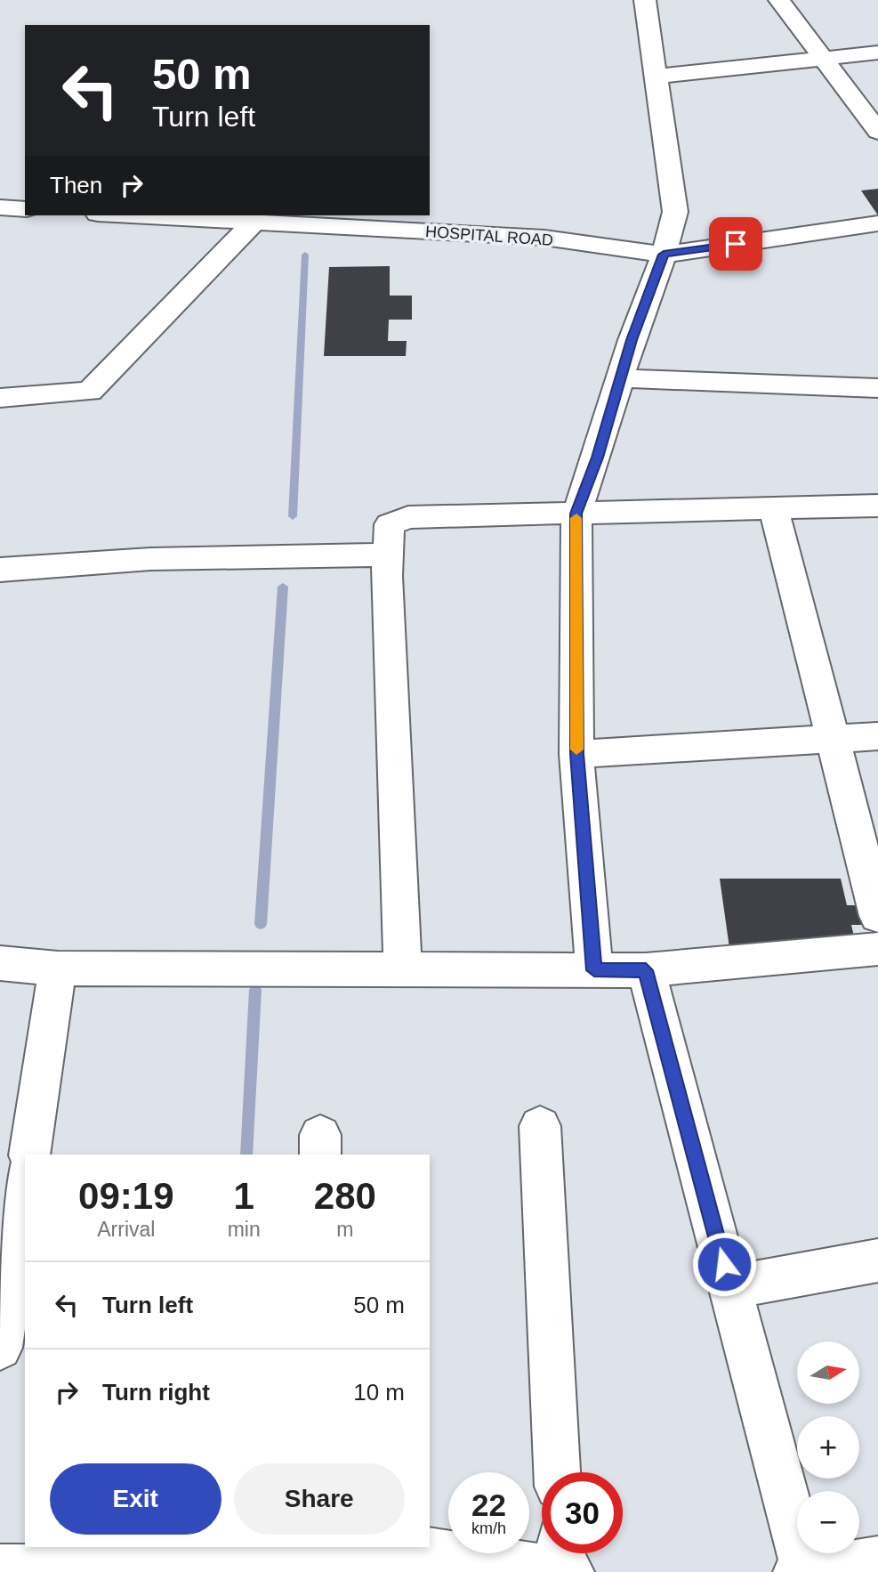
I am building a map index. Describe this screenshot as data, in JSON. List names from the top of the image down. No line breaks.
{"streets":{"street":["HOSPITAL ROAD"]},"north":"right","page":{"turn":["50 m","Turn left"],"then":"Then","eta":["09:19","Arrival","1","min","280","m"],"list":[{"name":"Turn left","value":"50 m"},{"name":"Turn right","value":"10 m"}],"map_buttons":["+","−"],"buttons":["Exit","Share"],"speed":"22 km/h","limit":"30"}}
